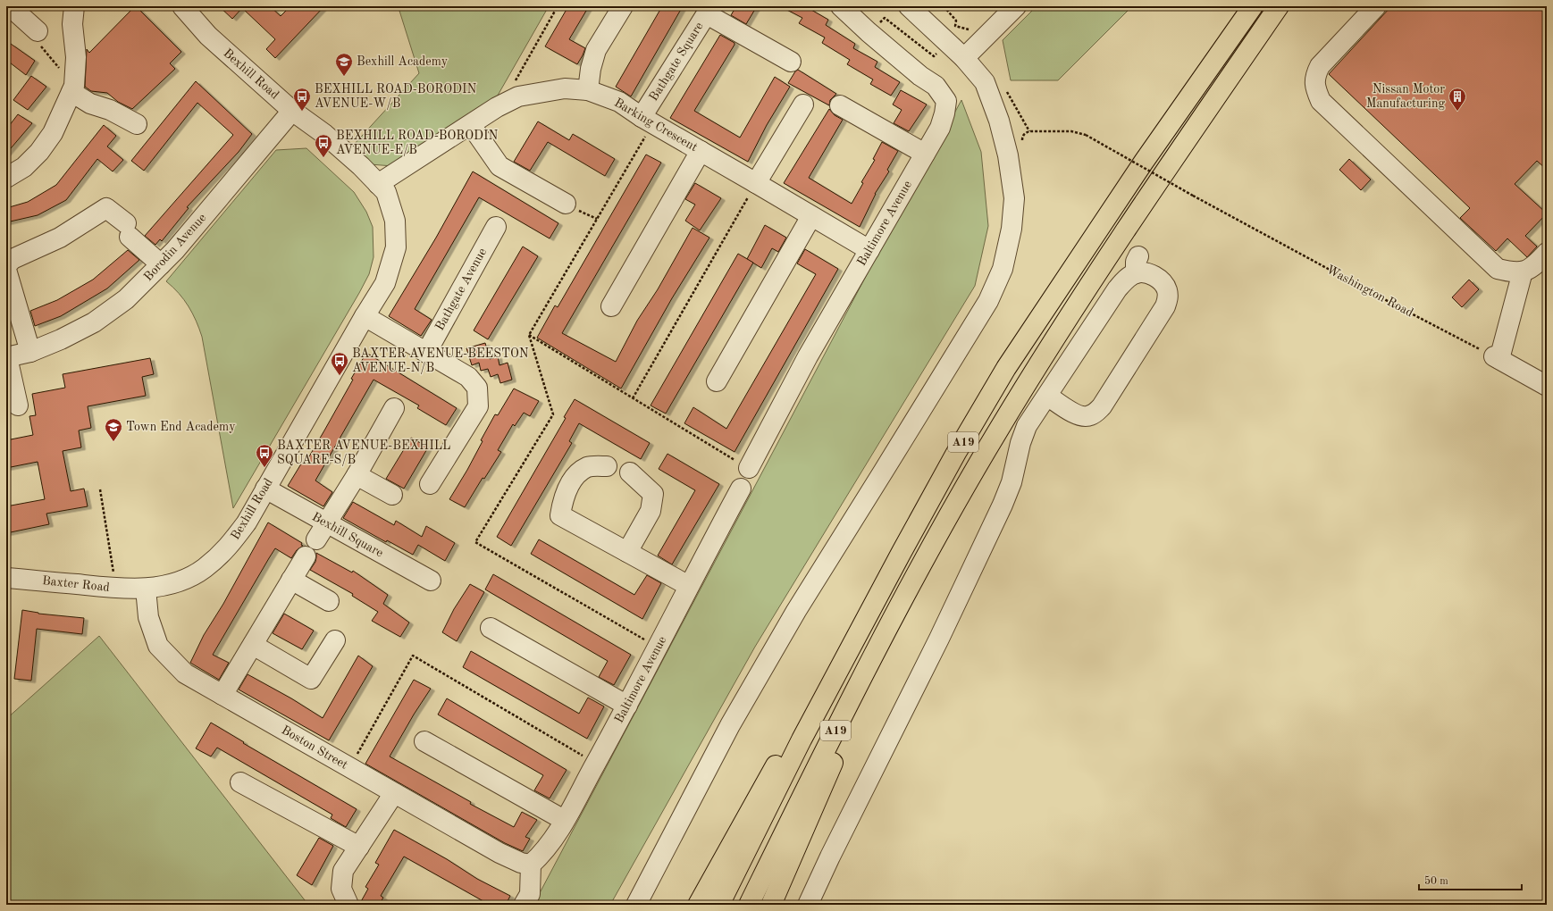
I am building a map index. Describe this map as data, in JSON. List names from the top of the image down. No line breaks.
{"streets":{"highway":["A19"],"street":["Bathgate Square","Bexhill Road","Barking Crescent","Baltimore Avenue","Borodin Avenue","Bathgate Avenue","Bexhill Square","Baxter Road","Boston Street"],"path":["Washington Road"]},"crossings":[["Bathgate Square","Barking Crescent"],["Bexhill Road","Barking Crescent"],["Bexhill Road","Borodin Avenue"],["Bexhill Road","Bexhill Square"],["Bexhill Road","Baxter Road"],["Bexhill Road","Boston Street"],["Barking Crescent","Baltimore Avenue"],["Baltimore Avenue","Boston Street"],["Baxter Road","Boston Street"]],"places":{"school or university":["Bexhill Academy","Town End Academy"],"bus stop":["BEXHILL ROAD-BORODIN AVENUE-W/B","BEXHILL ROAD-BORODIN AVENUE-E/B","BAXTER AVENUE-BEESTON AVENUE-N/B","BAXTER AVENUE-BEXHILL SQUARE-S/B"],"building":["Nissan Motor Manufacturing"]},"scale_bar":"50 m"}
